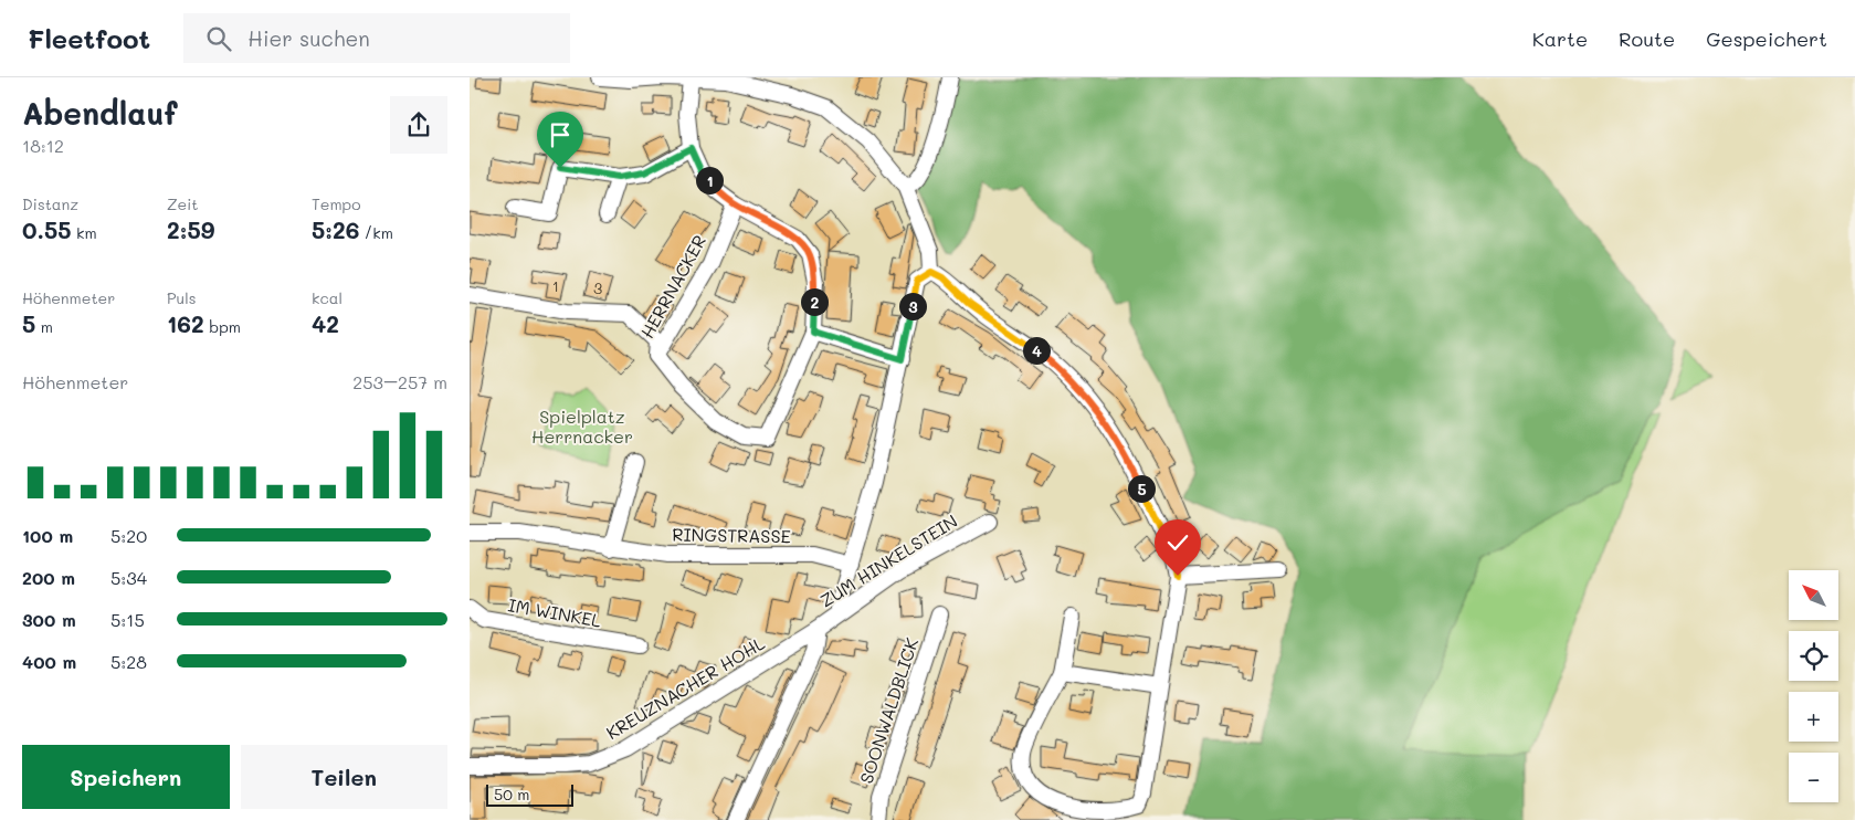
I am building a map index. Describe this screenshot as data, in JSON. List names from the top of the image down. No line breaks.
{"streets":{"street":["HERRNACKER","RINGSTRASSE","ZUM HINKELSTEIN","IM WINKEL","KREUZNACHER HOHL","SOONWALDBLICK"]},"crossings":[["ZUM HINKELSTEIN","KREUZNACHER HOHL"]],"parks":["Spielplatz Herrnacker"],"house_numbers":["1","3"],"scale_bar":"50 m","north":"top left","page":{"header":"Fleetfoot","search":"Hier suchen","nav":["Karte","Route","Gespeichert"],"heading":["Abendlauf","18:12"],"pins":["1","2","3","4","5"],"stats":[["Distanz","0.55 km"],["Zeit","2:59"],["Tempo","5:26 /km"],["Höhenmeter","5 m"],["Puls","162 bpm"],["kcal","42"]],"chart":["Höhenmeter","253–257 m"],"list":[{"name":"100 m","note":"5:20"},{"name":"200 m","note":"5:34"},{"name":"300 m","note":"5:15"},{"name":"400 m","note":"5:28"}],"map_buttons":["+","−"],"buttons":["Speichern","Teilen"],"scale":"50 m"}}
